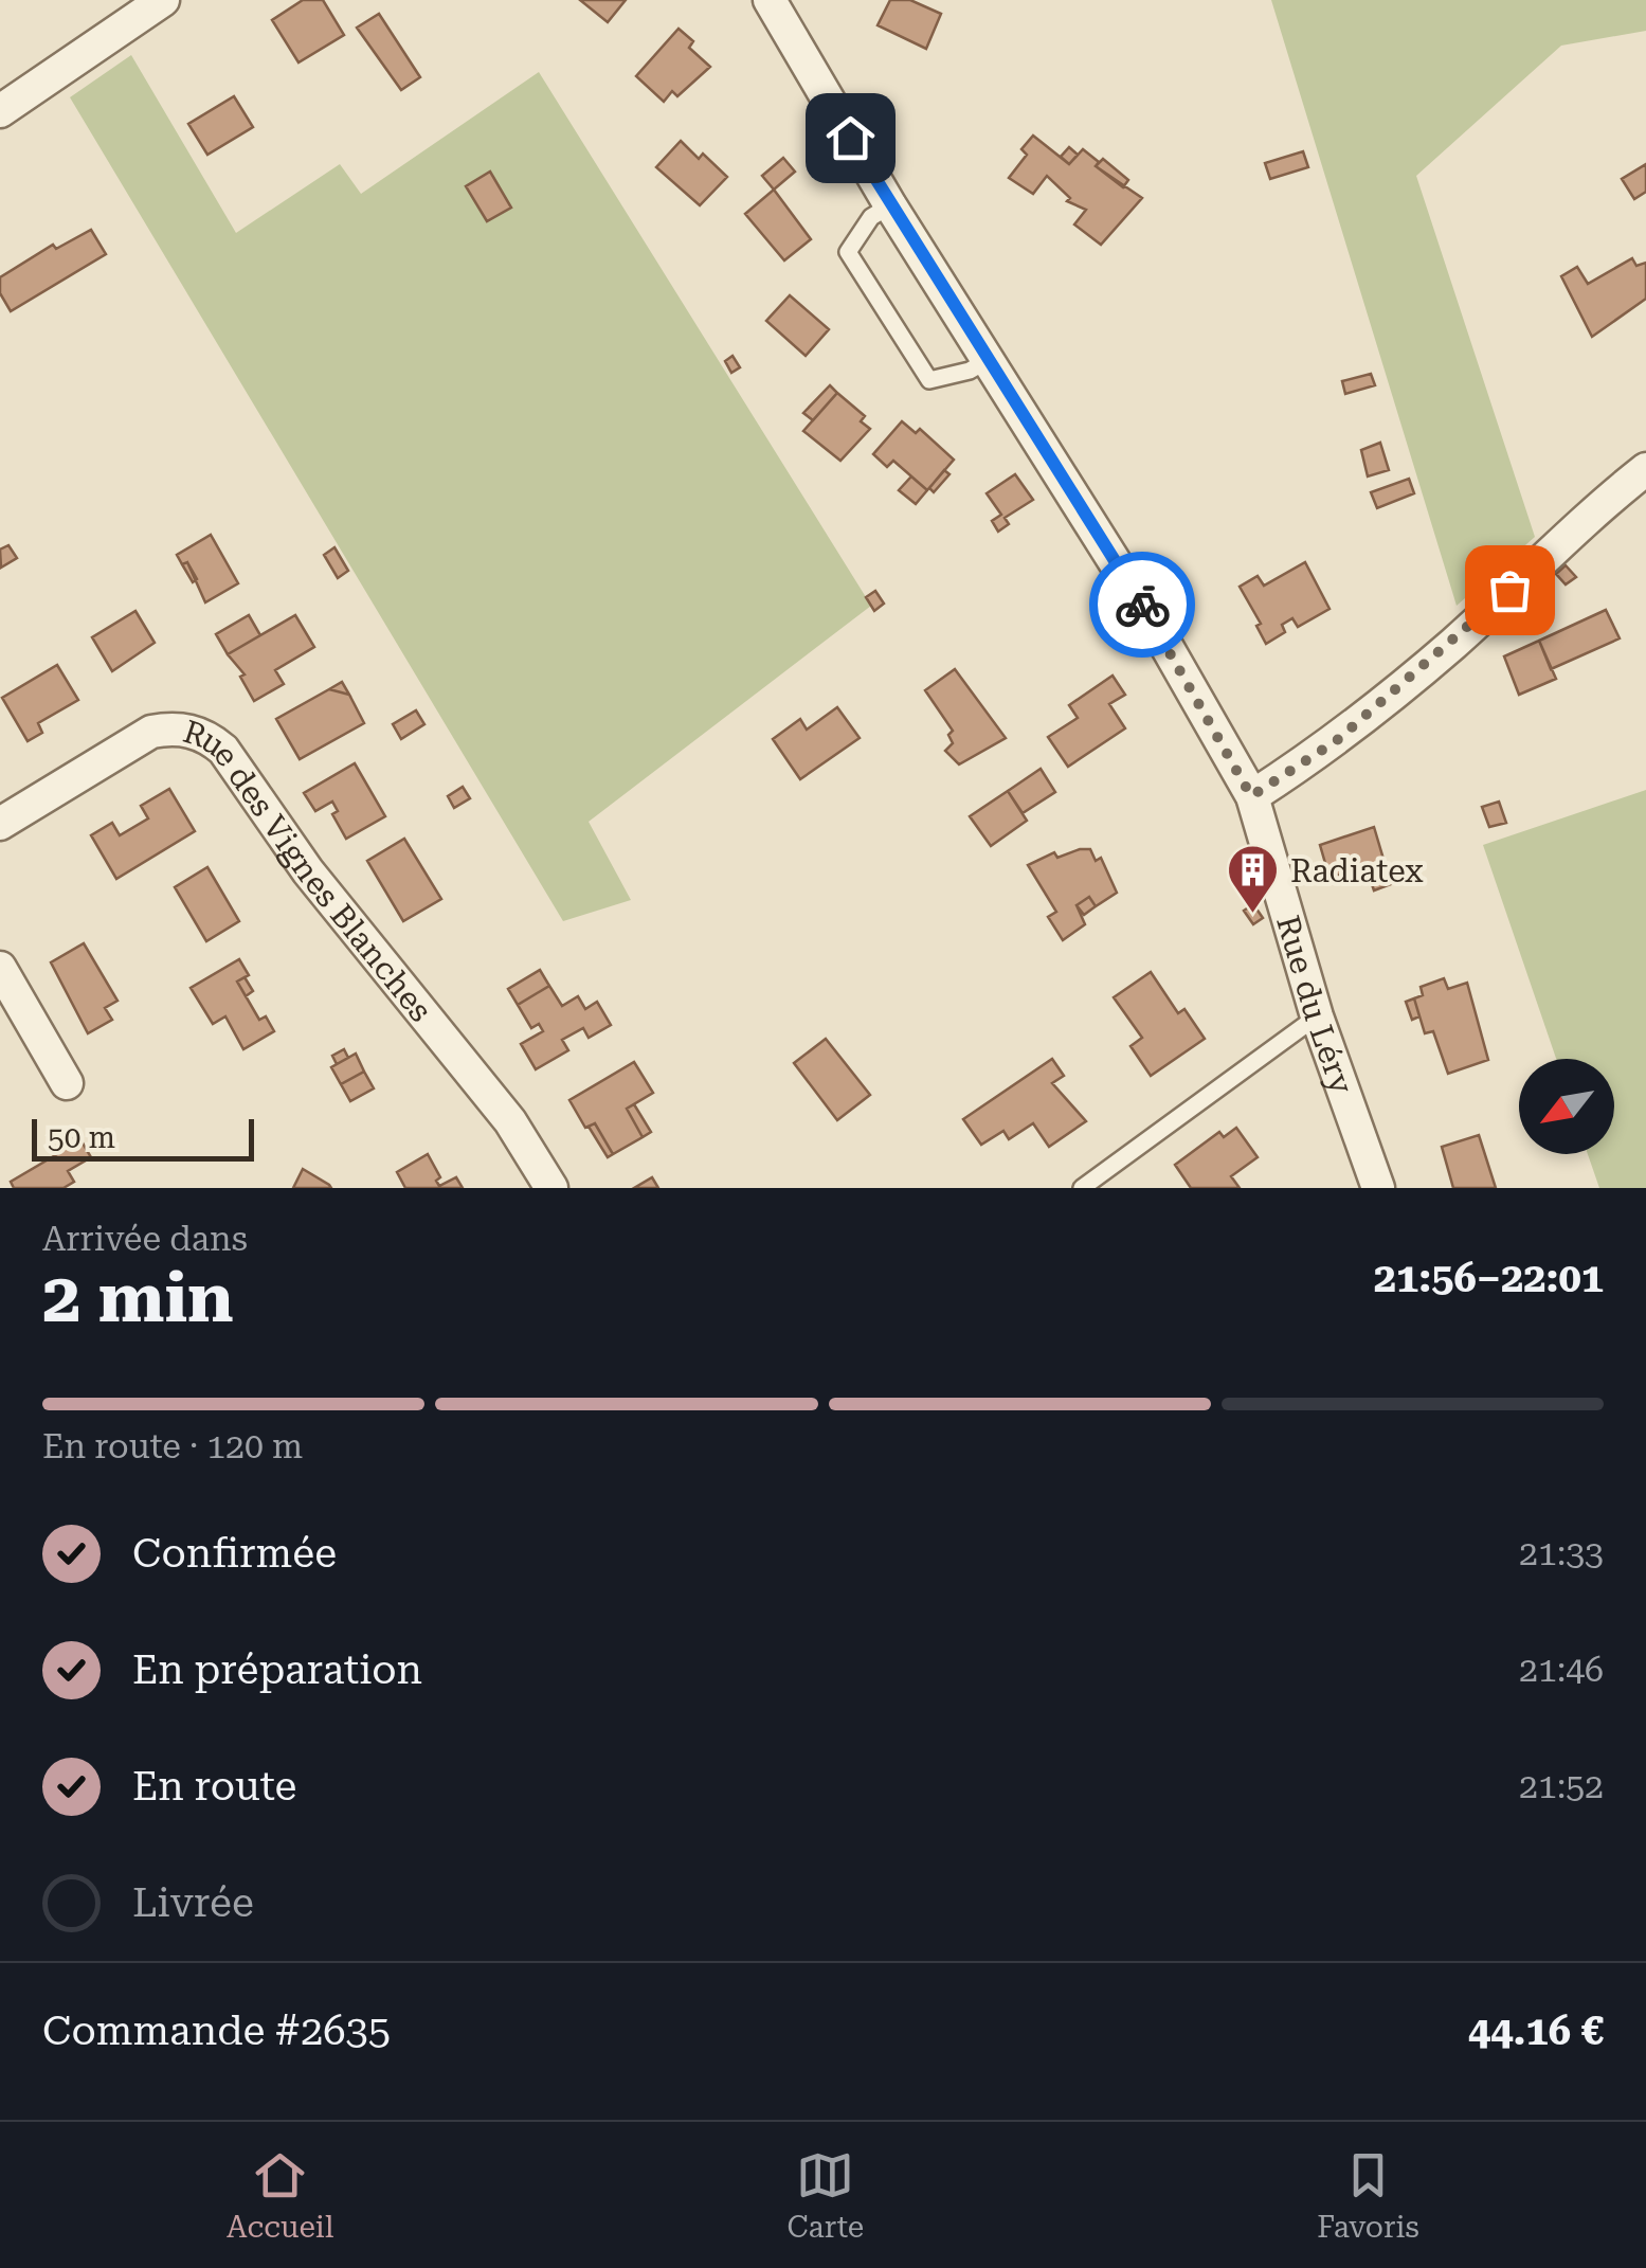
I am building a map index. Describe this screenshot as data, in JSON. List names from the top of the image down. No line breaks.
{"streets":{"street":["Rue des Vignes Blanches","Rue du Léry"]},"places":{"building":["Radiatex"]},"scale_bar":"50 m","north":"bottom left","page":{"scale":"50 m","heading":["2 min","Arrivée dans","21:56–22:01"],"panel":["Commande #2635","44.16 €"],"bar":"En route · 120 m","list":[["Confirmée","21:33"],["En préparation","21:46"],["En route","21:52"],"Livrée"],"tabs":["Accueil","Carte","Favoris"]}}
